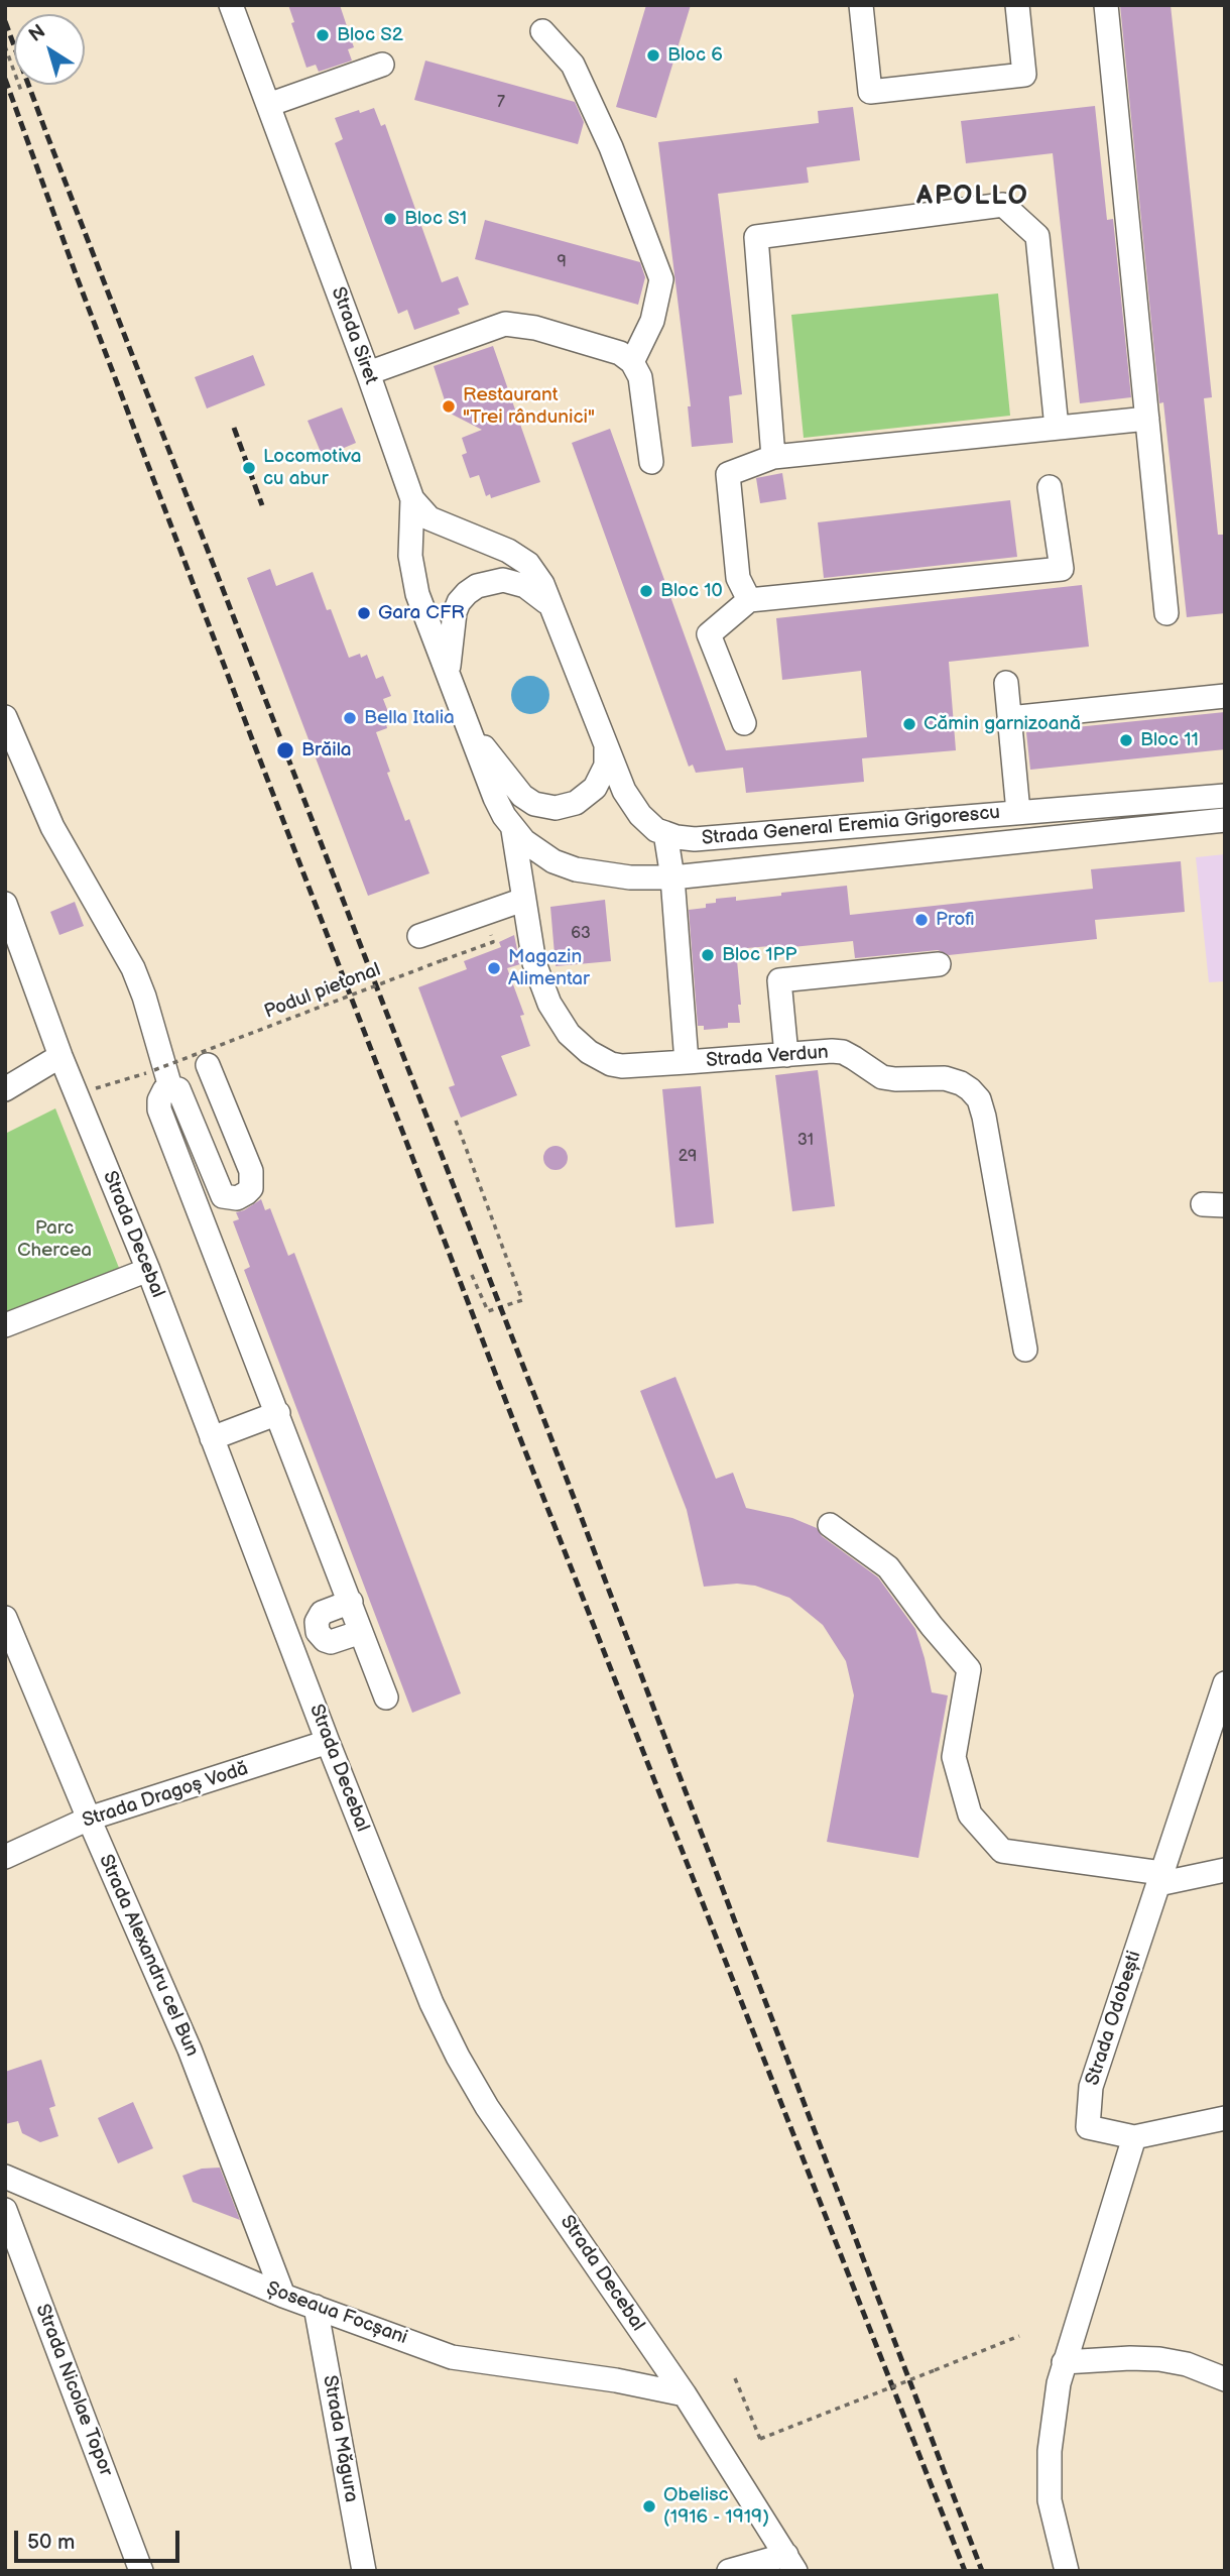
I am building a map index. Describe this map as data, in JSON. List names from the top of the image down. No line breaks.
{"streets":{"street":["Strada Siret","Strada General Eremia Grigorescu","Strada Verdun","Strada Decebal","Strada Dragoș Vodă","Strada Alexandru cel Bun","Strada Odobești","Șoseaua Focșani","Strada Nicolae Topor","Strada Măgura"],"path":["Podul pietonal"]},"crossings":[["Strada Siret","Strada General Eremia Grigorescu"],["Strada General Eremia Grigorescu","Strada Verdun"],["Strada Decebal","Strada Dragoș Vodă"],["Strada Decebal","Șoseaua Focșani"],["Strada Dragoș Vodă","Strada Alexandru cel Bun"],["Strada Alexandru cel Bun","Șoseaua Focșani"],["Șoseaua Focșani","Strada Măgura"]],"districts":["APOLLO"],"parks":["Parc Chercea"],"places":["Bloc S2","Bloc 6","Bloc S1","Restaurant \"Trei rândunici\"","Locomotiva cu abur","Bloc 10","Gara CFR","Bella Italia","Cămin garnizoană","Bloc 11","Brăila","Profi","Bloc 1PP","Magazin Alimentar","Obelisc (1916 - 1919)"],"house_numbers":["7","9","63","31","29"],"scale_bar":"50 m","north":"top left"}
